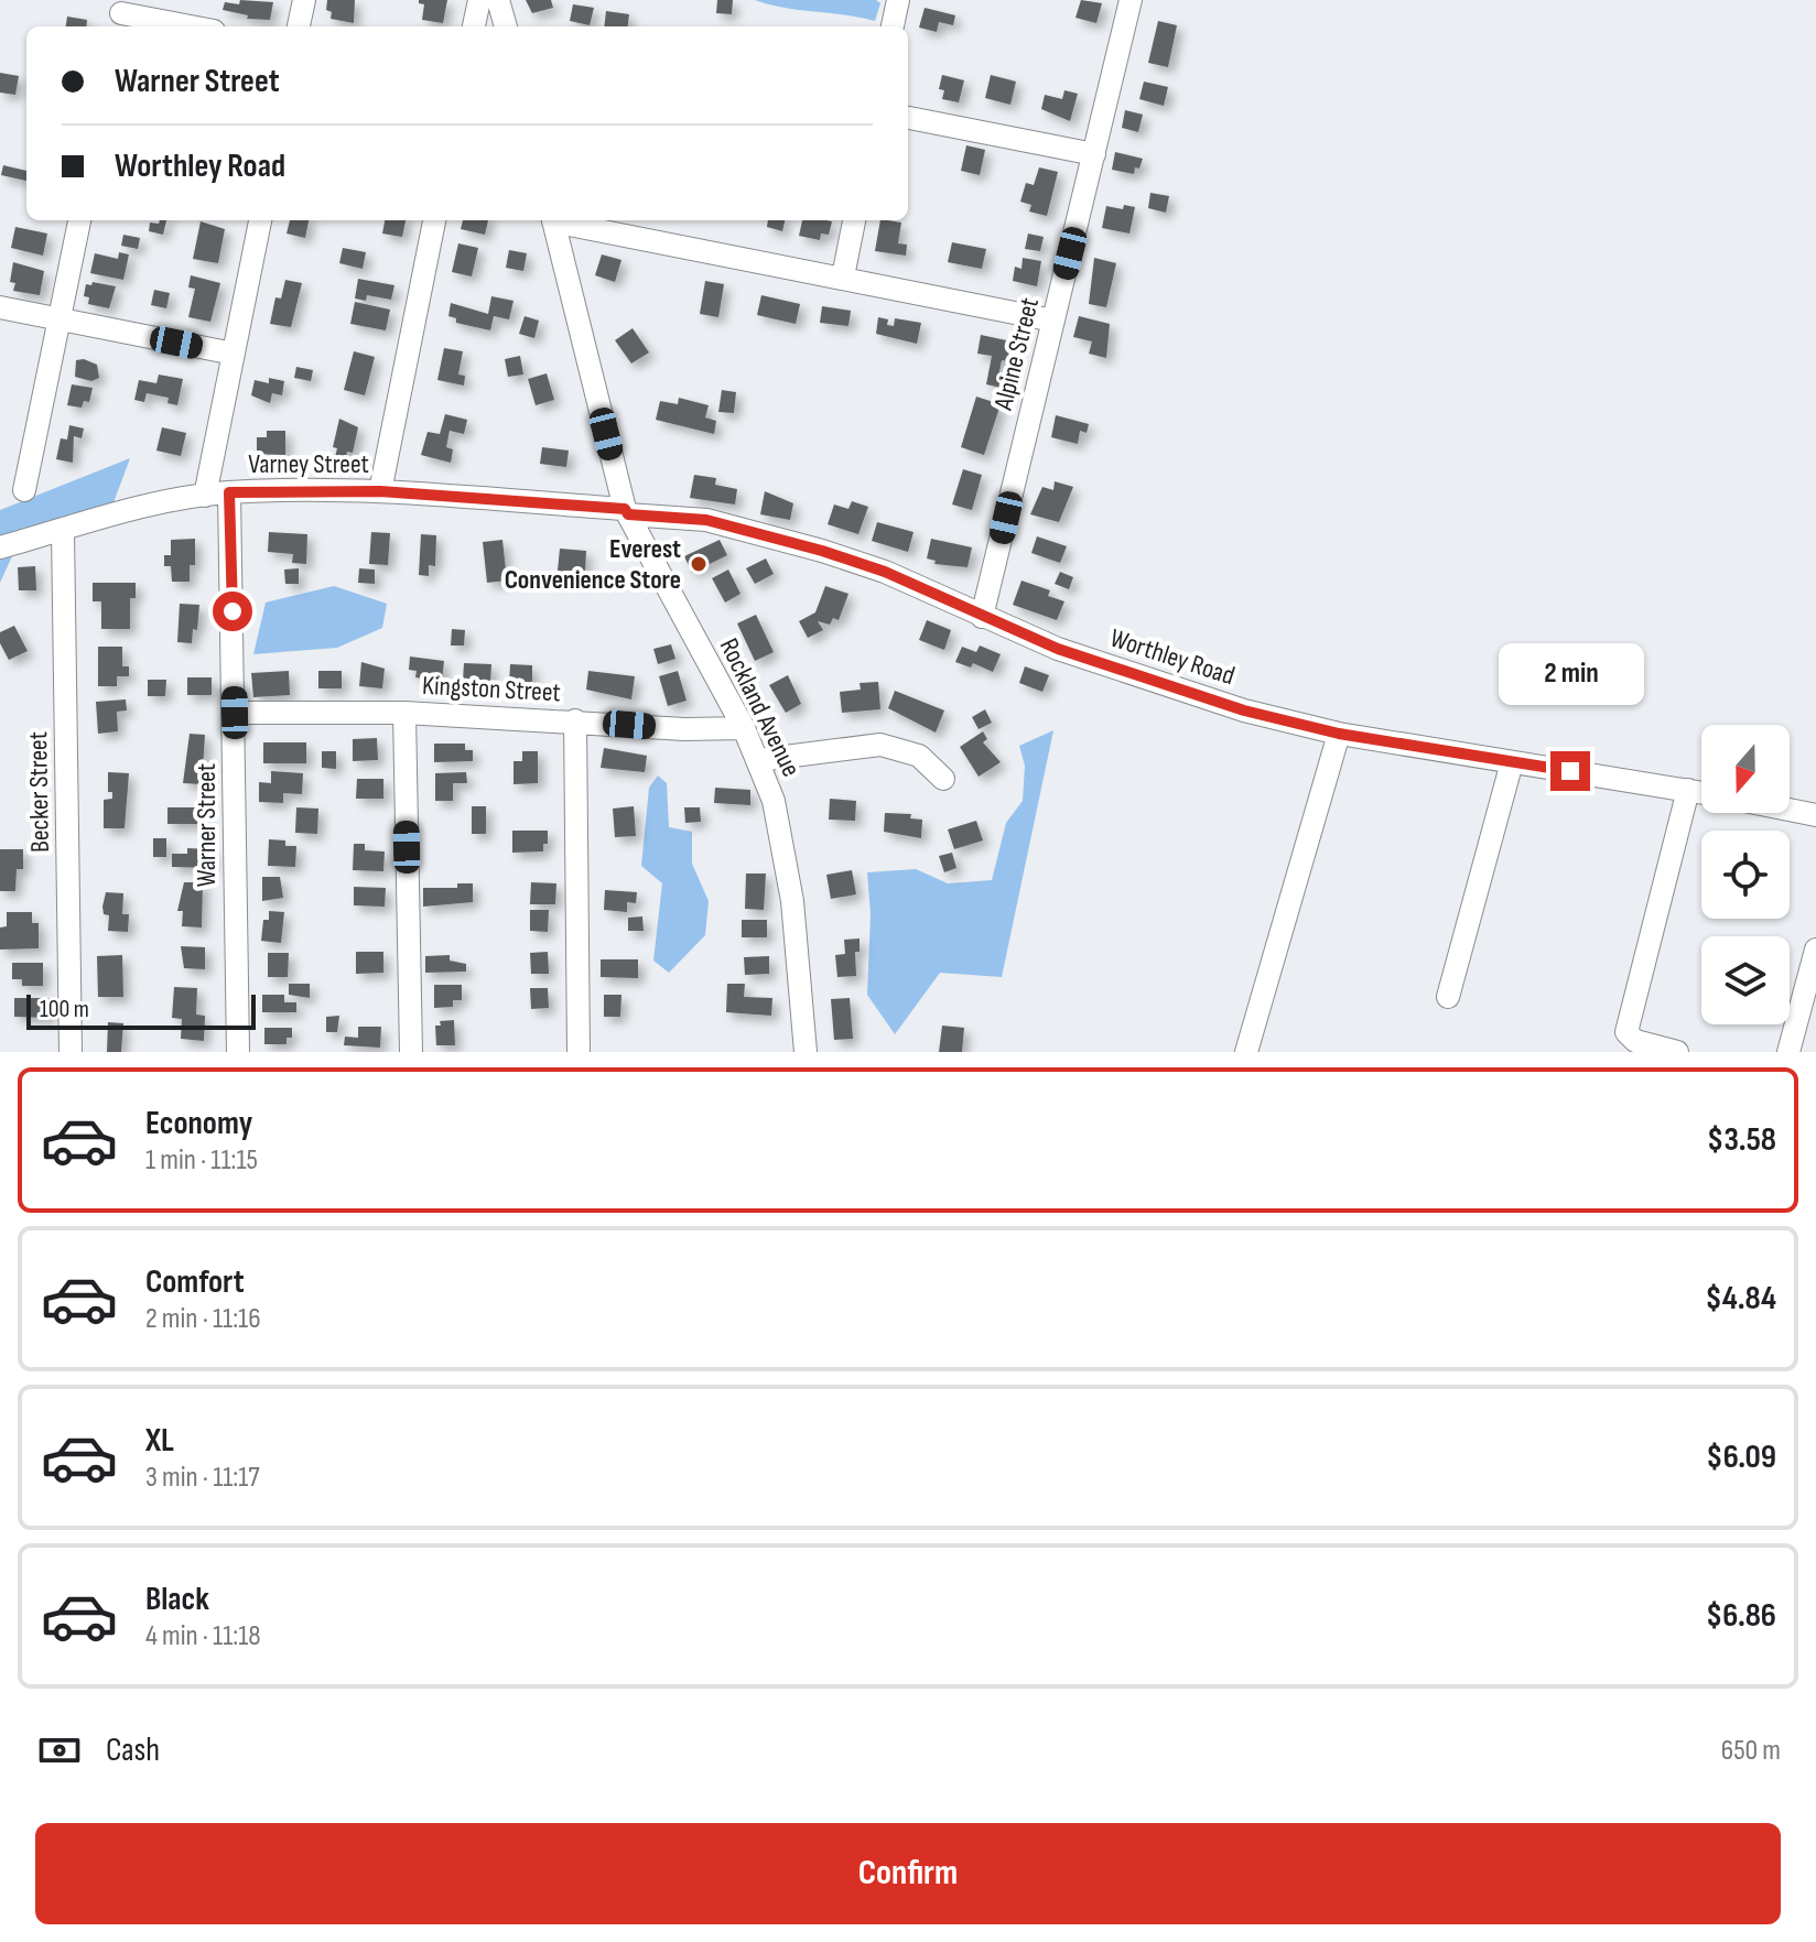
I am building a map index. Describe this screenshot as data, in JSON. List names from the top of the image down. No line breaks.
{"streets":{"street":["Alpine Street","Varney Street","Worthley Road","Kingston Street","Rockland Avenue","Becker Street","Warner Street"]},"crossings":[["Alpine Street","Worthley Road"],["Varney Street","Worthley Road"],["Varney Street","Rockland Avenue"],["Varney Street","Becker Street"],["Varney Street","Warner Street"],["Worthley Road","Rockland Avenue"],["Kingston Street","Rockland Avenue"],["Kingston Street","Warner Street"]],"places":["Everest Convenience Store"],"scale_bar":"100 m","north":"bottom","page":{"banner":["Warner Street","Worthley Road"],"bubble":"2 min","scale":"100 m","list":[{"name":"Economy","note":"1 min · 11:15","value":"$3.58"},{"name":"Comfort","note":"2 min · 11:16","value":"$4.84"},{"name":"XL","note":"3 min · 11:17","value":"$6.09"},{"name":"Black","note":"4 min · 11:18","value":"$6.86"}],"pay":["Cash","650 m"],"buttons":"Confirm"}}
